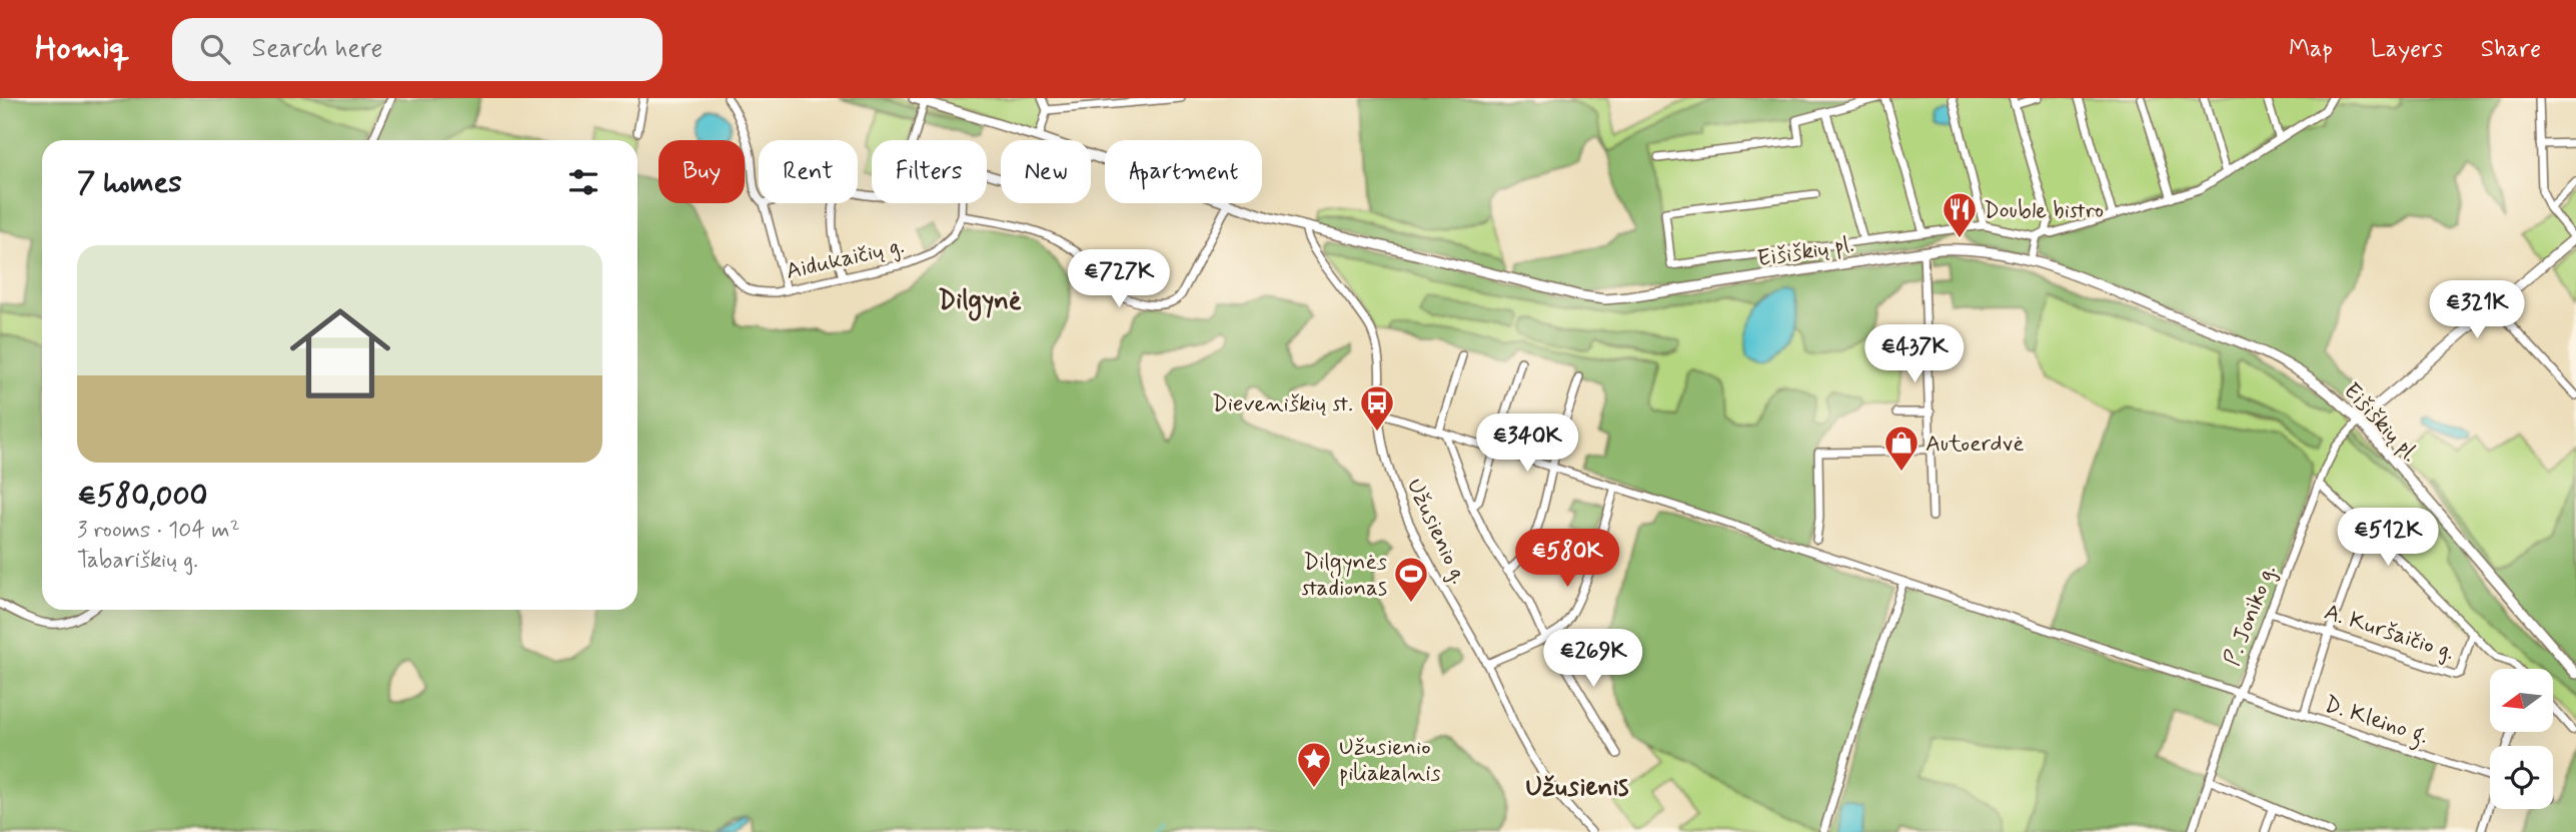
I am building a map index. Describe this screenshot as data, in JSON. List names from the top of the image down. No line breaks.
{"streets":{"main road":["Eišiškių pl."],"street":["Aidukaičių g.","Užusienio g.","P. Joniko g.","A. Kuršaičio g.","D. Kleino g."]},"crossings":[["Eišiškių pl.","Užusienio g."],["Eišiškių pl.","P. Joniko g."],["Užusienio g.","D. Kleino g."],["P. Joniko g.","A. Kuršaičio g."],["P. Joniko g.","D. Kleino g."]],"districts":["Dilgynė","Užusienis"],"places":{"restaurant":["Double bistro"],"bus stop":["Dieveniškių st."],"shop":["Autoerdvė"],"sports":["Dilgynės stadionas"],"place":["Užusienio piliakalnis"]},"north":"left","page":{"header":"Homiq","search":"Search here","nav":["Map","Layers","Share"],"chip":["Buy","Rent","Filters","New","Apartment"],"heading":"7 homes","list":[{"name":"€580,000","note":"3 rooms · 104 m² · Tabariškių g."}],"price":["€727K","€321K","€437K","€340K","€512K","€580K","€269K"]}}
